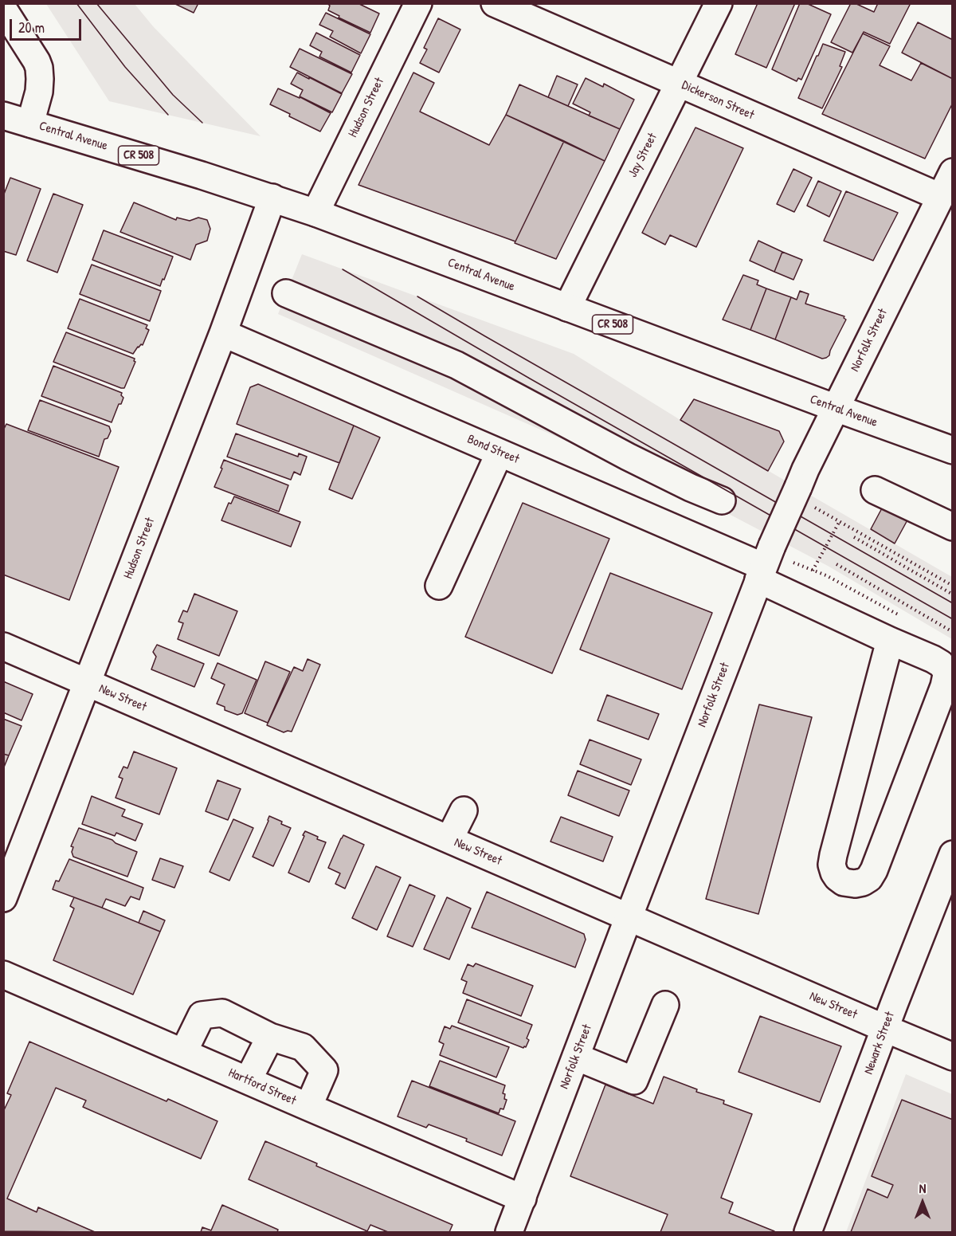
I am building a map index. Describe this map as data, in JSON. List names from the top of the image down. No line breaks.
{"streets":{"street":["Dickerson Street","Hudson Street","Central Avenue","CR 508","Jay Street","Norfolk Street","Bond Street","New Street","Newark Street","Hartford Street"]},"crossings":[["Dickerson Street","Jay Street"],["Dickerson Street","Norfolk Street"],["Hudson Street","Central Avenue"],["Hudson Street","Bond Street"],["Hudson Street","New Street"],["Central Avenue","Jay Street"],["Central Avenue","Norfolk Street"],["Norfolk Street","Bond Street"],["Norfolk Street","New Street"],["Norfolk Street","Hartford Street"],["New Street","Newark Street"]],"scale_bar":"20 m","north":"top"}
